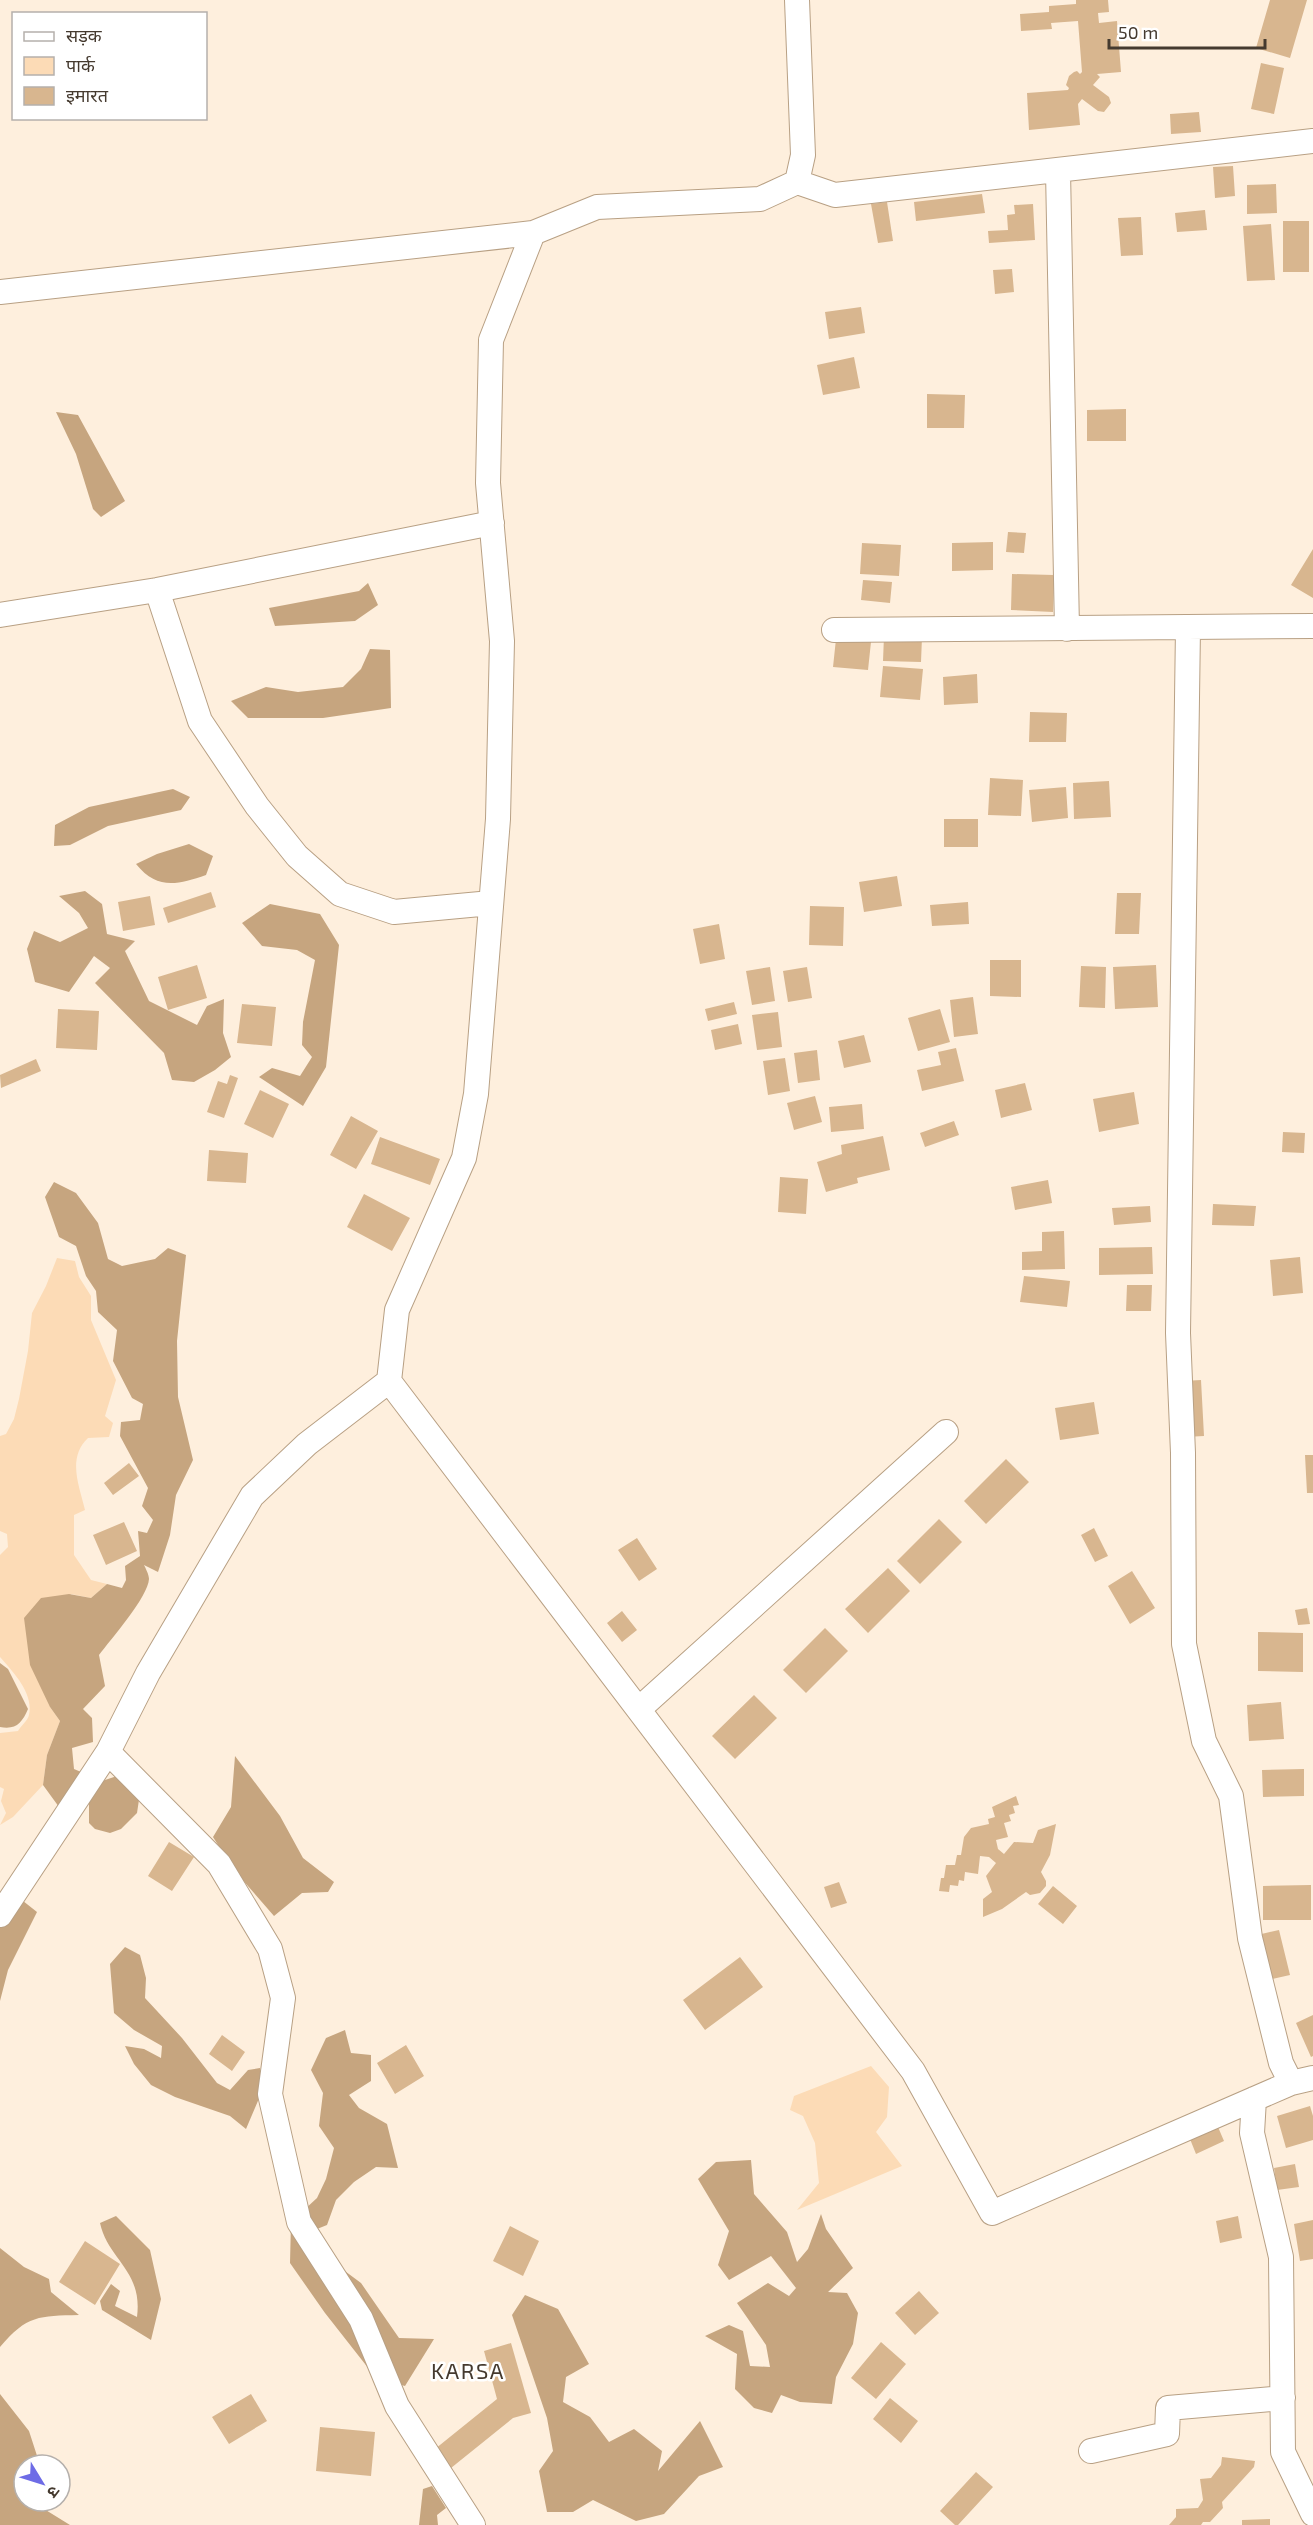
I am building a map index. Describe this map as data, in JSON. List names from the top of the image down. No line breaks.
{"districts":["KARSA"],"legend":["सड़क","पार्क","इमारत"],"scale_bar":"50 m","north":"bottom right"}
